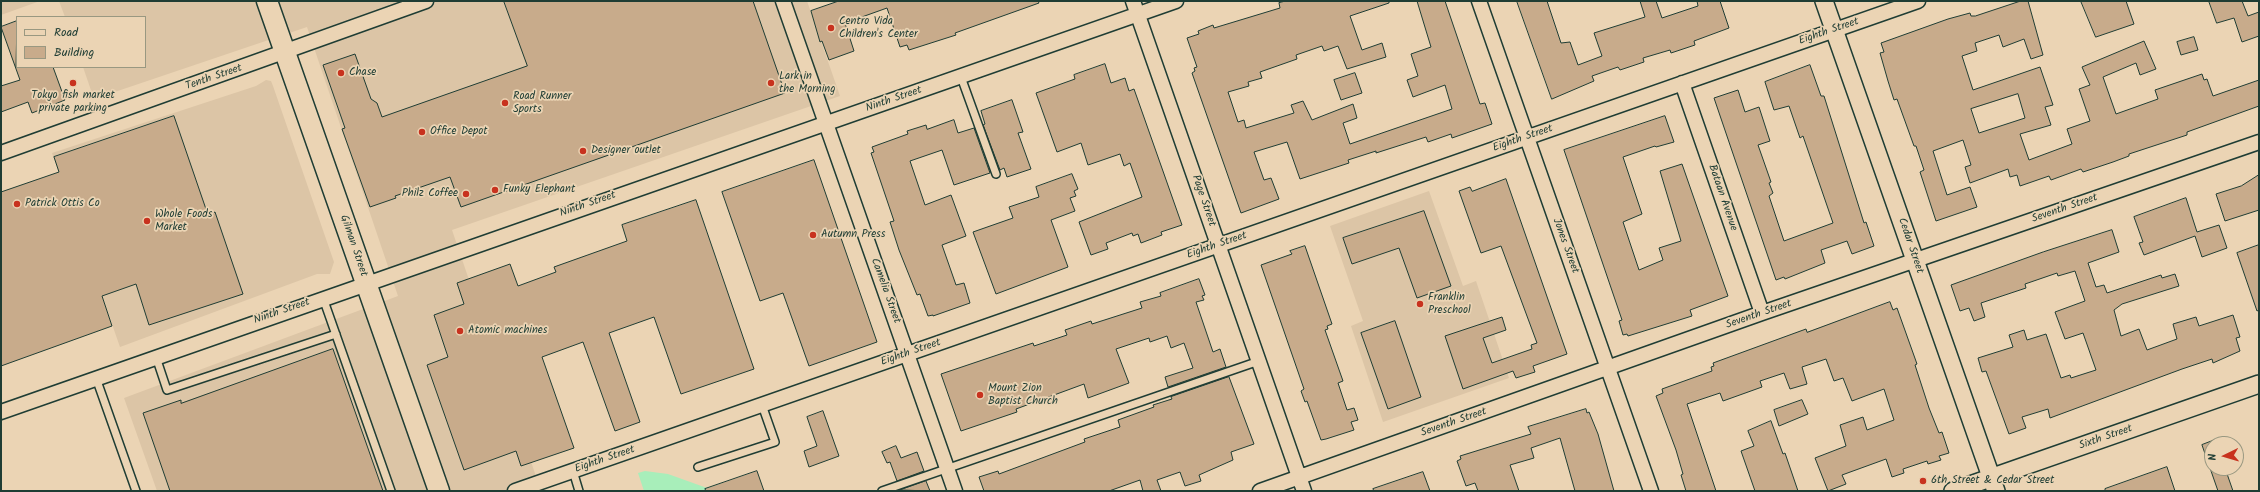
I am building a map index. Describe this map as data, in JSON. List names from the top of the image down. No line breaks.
{"streets":{"main road":["Gilman Street"],"street":["Eighth Street","Tenth Street","Ninth Street","Bataan Avenue","Page Street","Seventh Street","Jones Street","Cedar Street","Camelia Street","Sixth Street"]},"crossings":[["Eighth Street","Bataan Avenue"],["Eighth Street","Page Street"],["Eighth Street","Jones Street"],["Eighth Street","Cedar Street"],["Eighth Street","Camelia Street"],["Tenth Street","Gilman Street"],["Ninth Street","Page Street"],["Ninth Street","Gilman Street"],["Ninth Street","Camelia Street"],["Bataan Avenue","Seventh Street"],["Page Street","Seventh Street"],["Seventh Street","Jones Street"],["Seventh Street","Cedar Street"],["Cedar Street","Sixth Street"]],"places":["Centro Vida Children's Center","Chase","Tokyo fish market private parking","Lark in the Morning","Road Runner Sports","Office Depot","Designer outlet","Funky Elephant","Philz Coffee","Patrick Ottis Co","Whole Foods Market","Autumn Press","Franklin Preschool","Atomic machines","Mount Zion Baptist Church","6th Street & Cedar Street"],"legend":["Road","Building"],"north":"left"}
